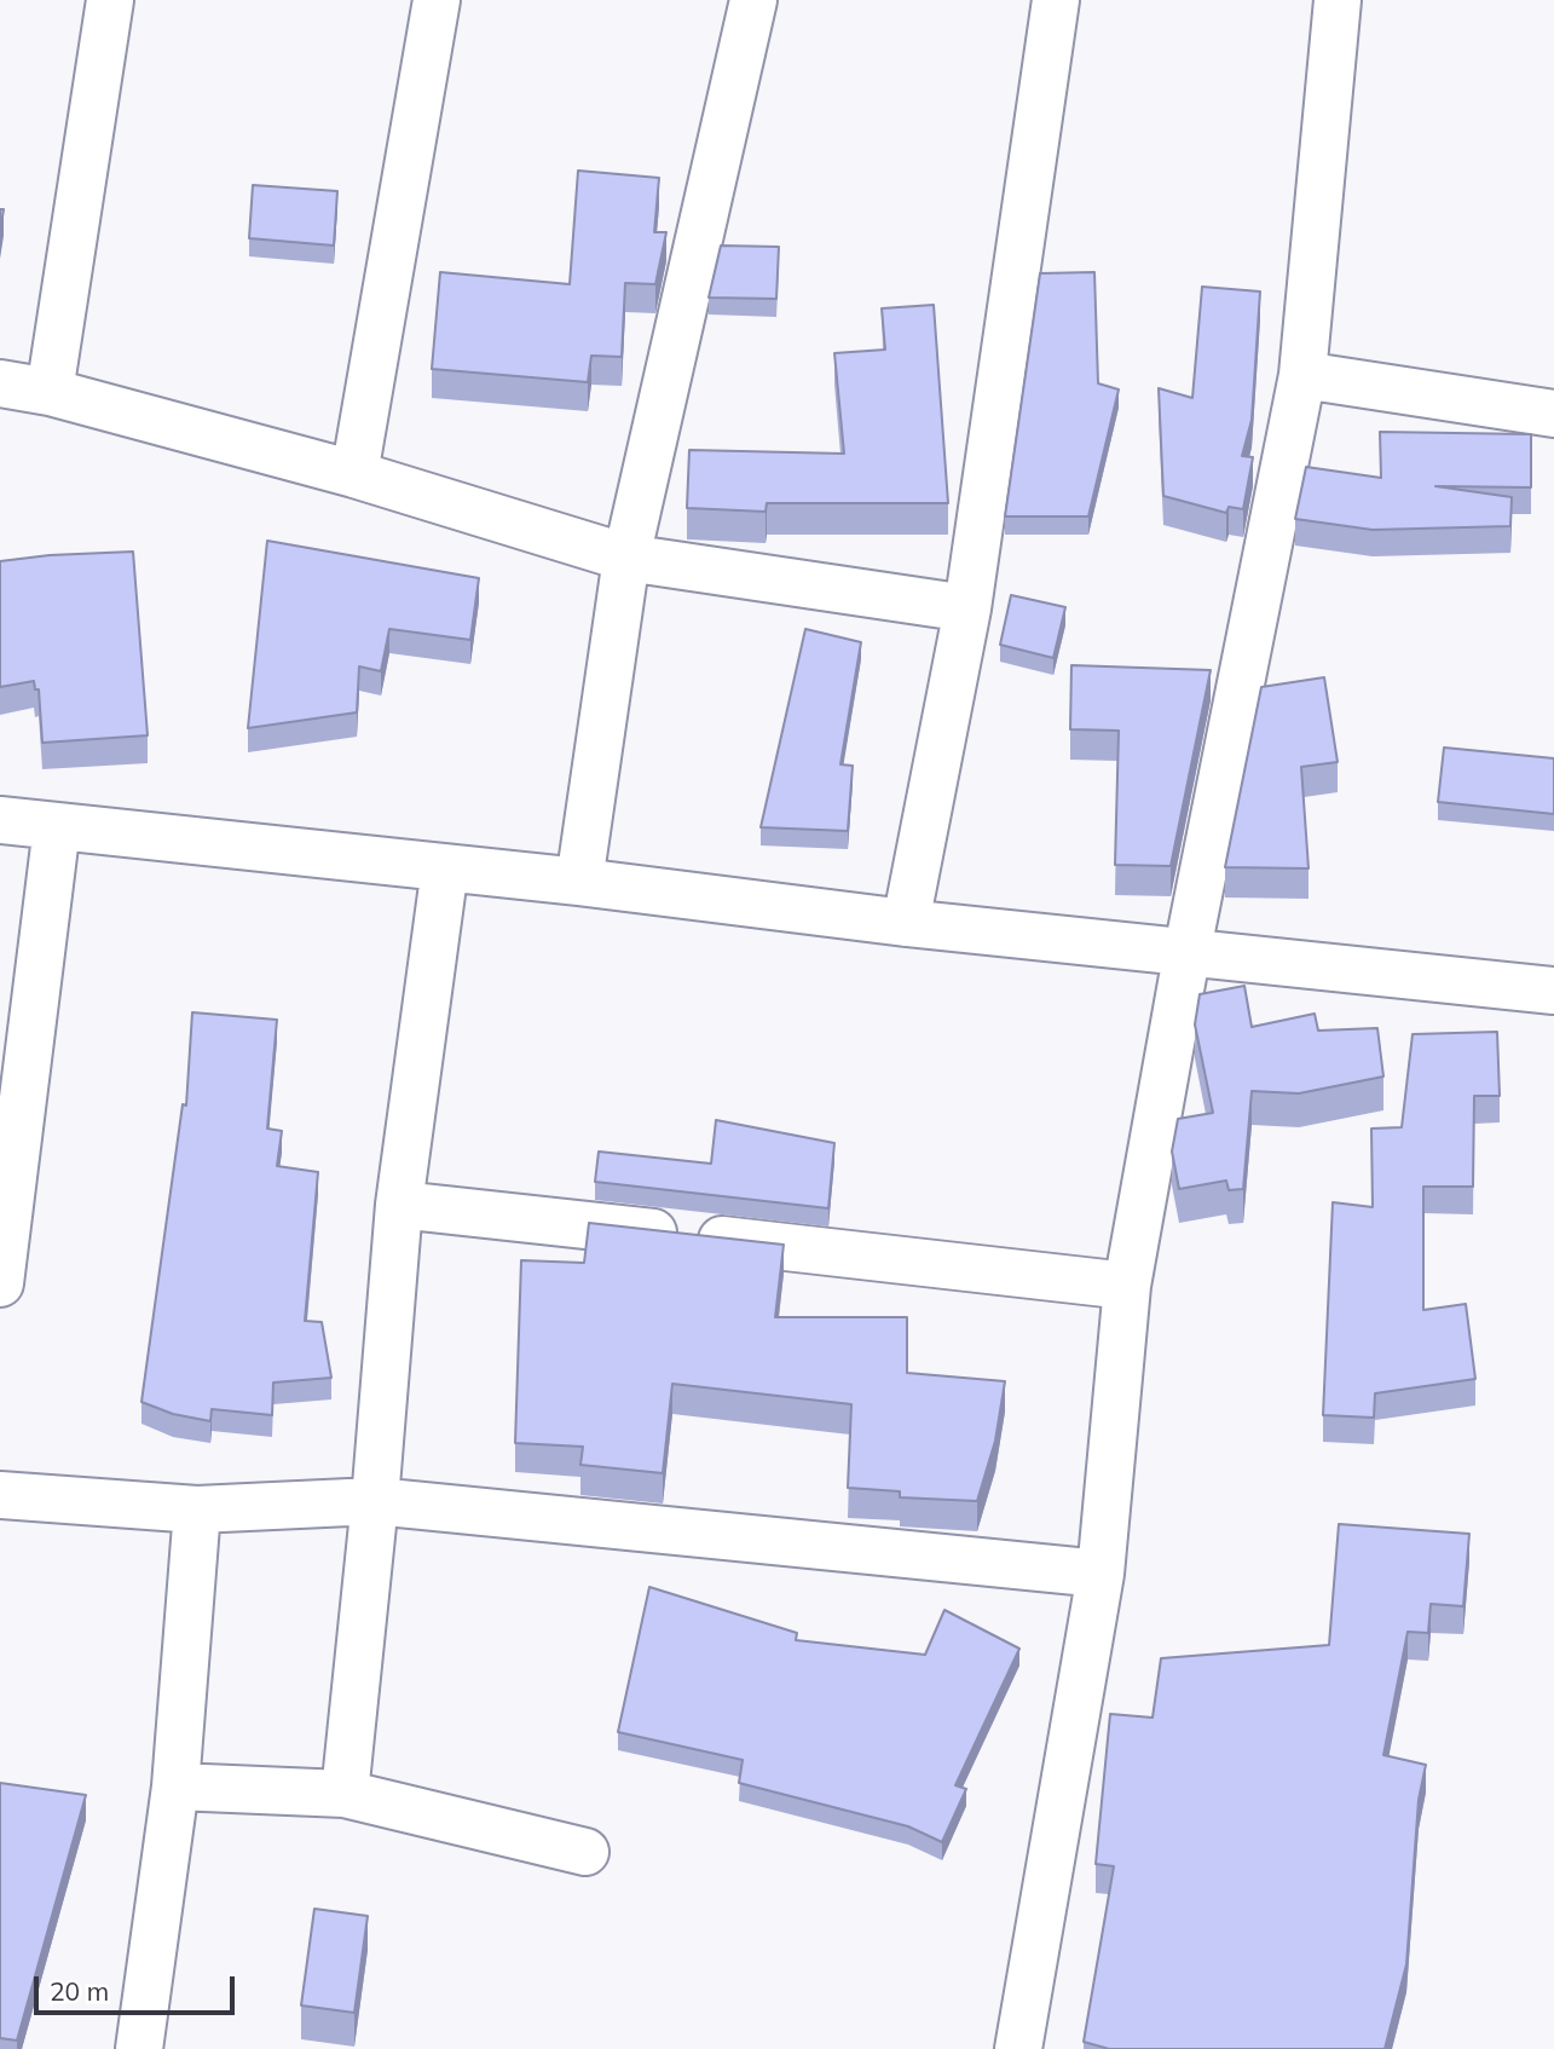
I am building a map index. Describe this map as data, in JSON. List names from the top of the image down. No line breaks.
{"scale_bar":"20 m"}
